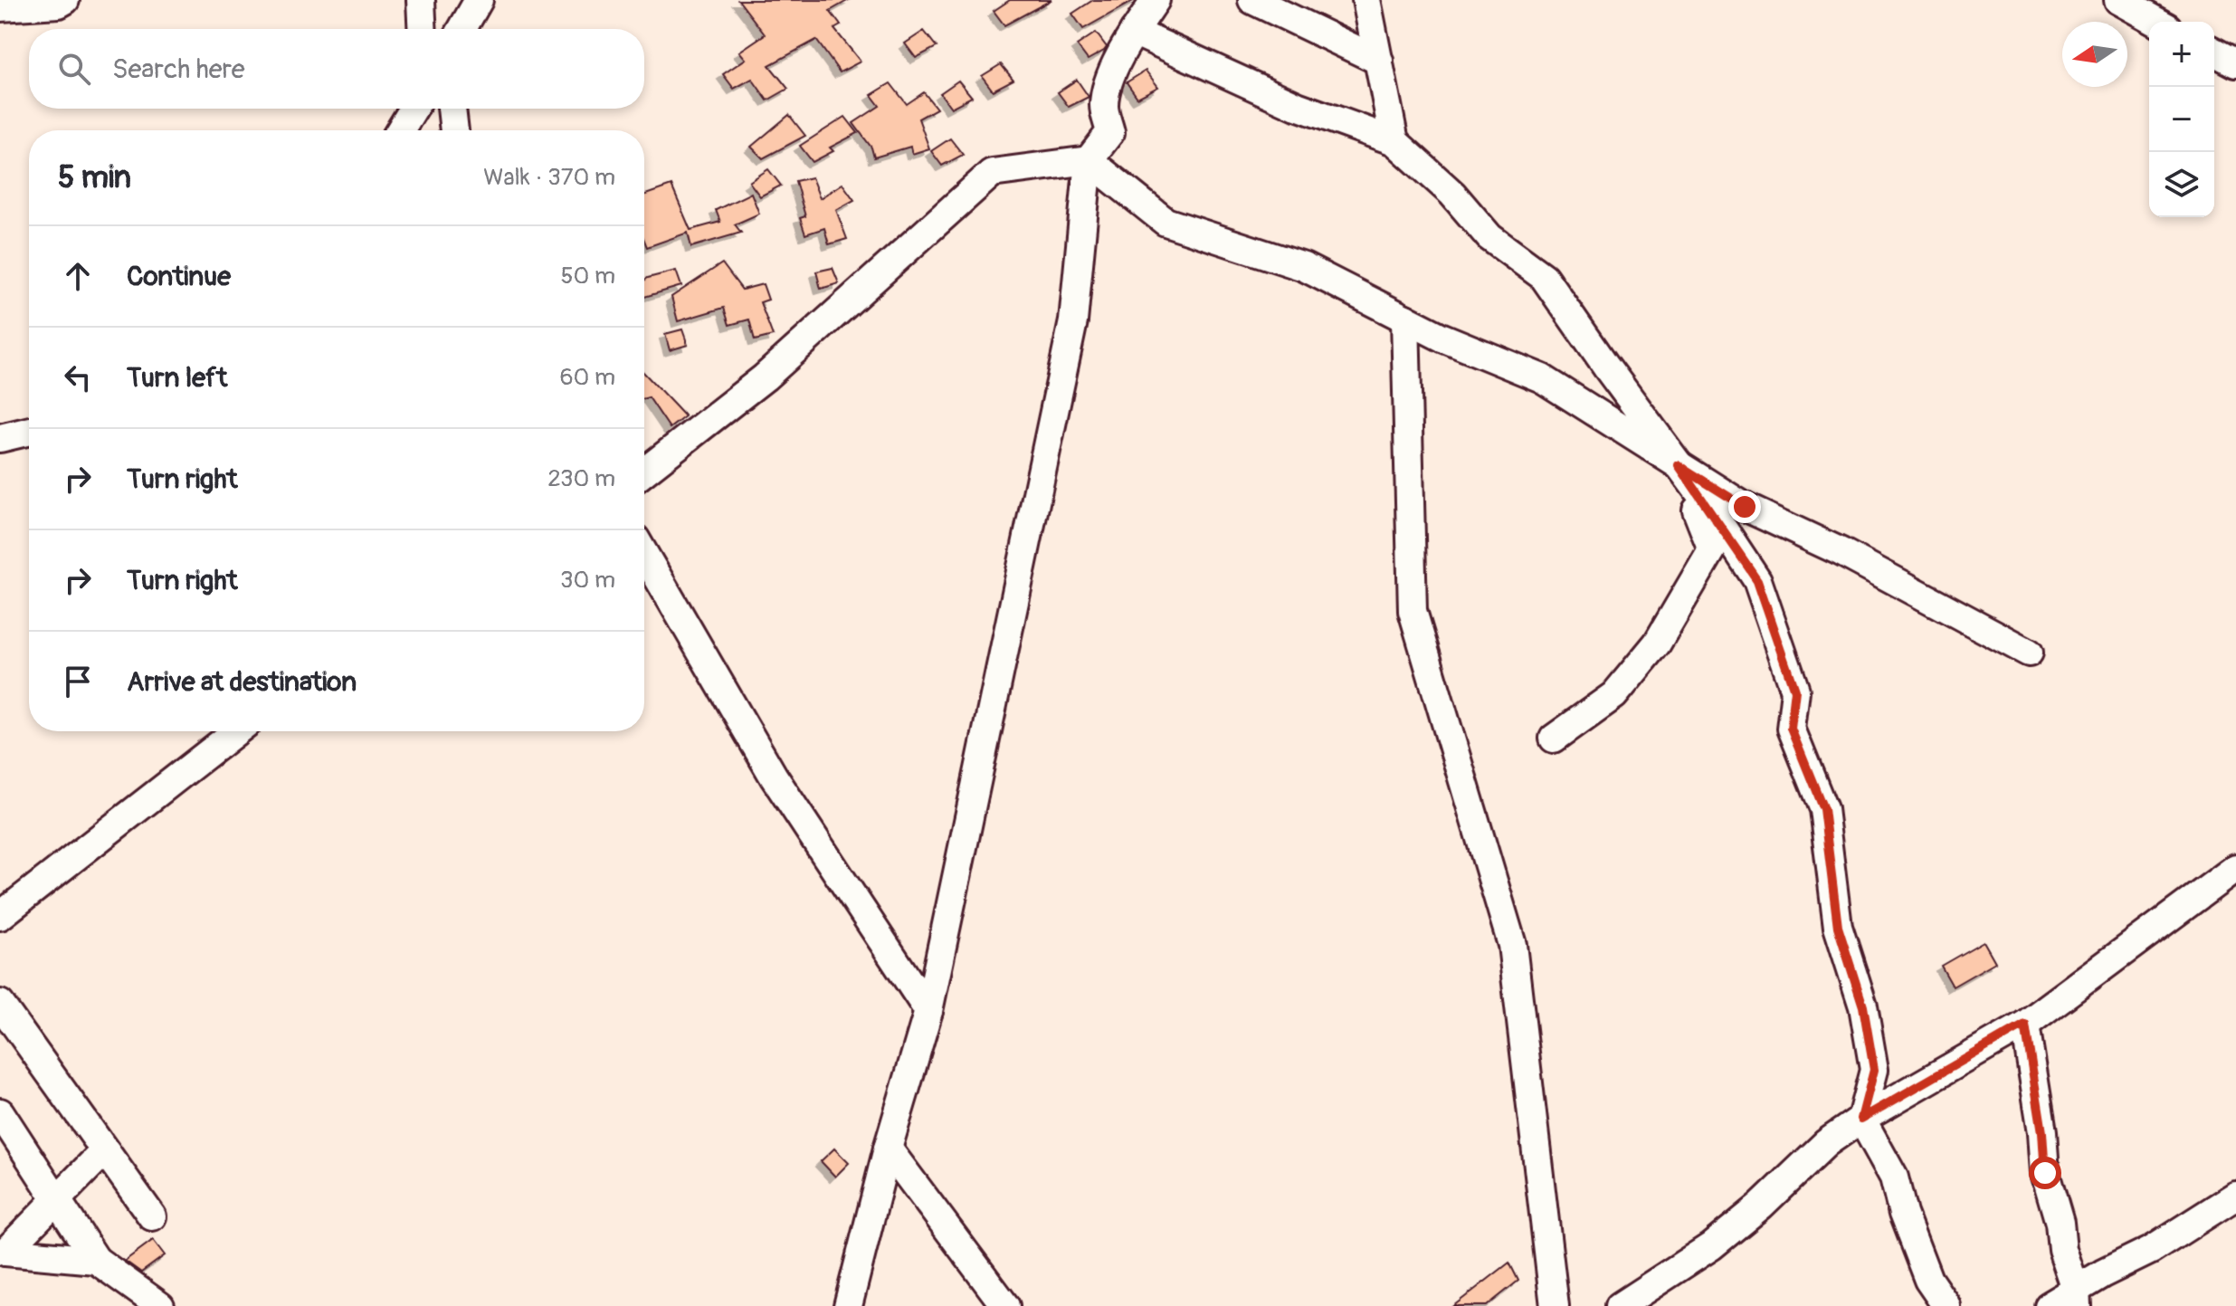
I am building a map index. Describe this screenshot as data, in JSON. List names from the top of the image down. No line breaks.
{"north":"left","page":{"map_buttons":["+","−"],"search":"Search here","heading":["5 min","Walk · 370 m"],"list":[["Continue","50 m"],["Turn left","60 m"],["Turn right","230 m"],["Turn right","30 m"],"Arrive at destination"]}}
